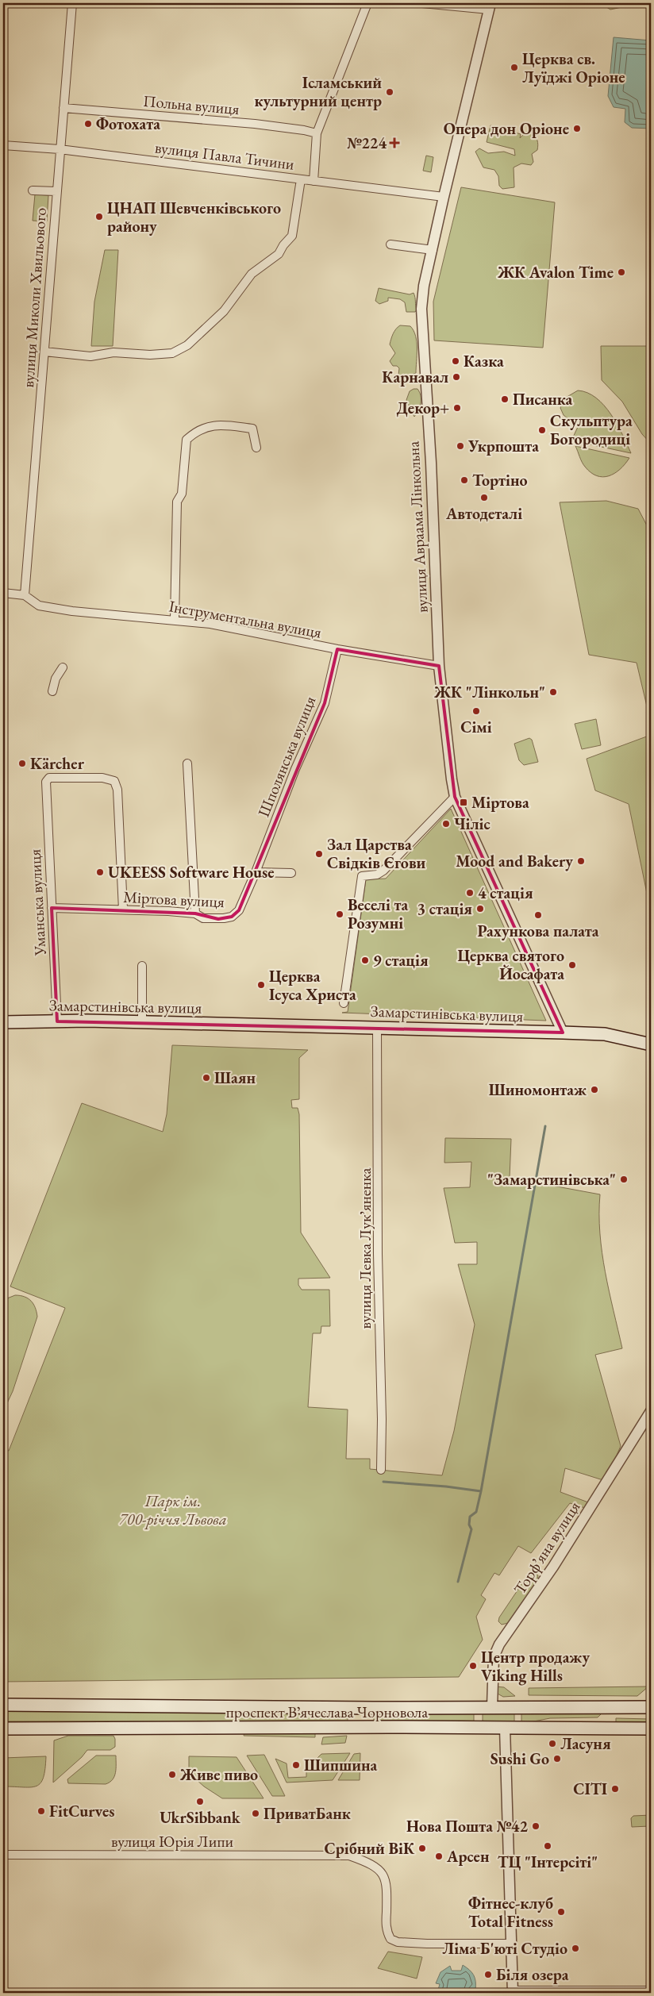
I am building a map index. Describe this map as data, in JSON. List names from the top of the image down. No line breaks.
{"streets":{"main road":["Замарстинівська вулиця","проспект Вʼячеслава Чорновола"],"street":["Польна вулиця","вулиця Павла Тичини","вулиця Миколи Хвильового","вулиця Авраама Лінкольна","Інструментальна вулиця","Шполянська вулиця","Міртова вулиця","Уманська вулиця","вулиця Левка Лукʼяненка","Торфʼяна вулиця","вулиця Юрія Липи"]},"crossings":[["Польна вулиця","вулиця Миколи Хвильового"],["вулиця Павла Тичини","вулиця Миколи Хвильового"],["вулиця Павла Тичини","вулиця Авраама Лінкольна"],["вулиця Миколи Хвильового","Інструментальна вулиця"],["вулиця Авраама Лінкольна","Інструментальна вулиця"],["вулиця Авраама Лінкольна","Замарстинівська вулиця"],["Інструментальна вулиця","Шполянська вулиця"],["Шполянська вулиця","Міртова вулиця"],["Міртова вулиця","Уманська вулиця"],["Уманська вулиця","Замарстинівська вулиця"],["Замарстинівська вулиця","вулиця Левка Лукʼяненка"],["Торфʼяна вулиця","проспект Вʼячеслава Чорновола"]],"parks":["Парк ім. 700-річчя Львова"],"places":{"other":["Церква св. Луїджі Оріоне","Ісламський культурний центр","Фотохата","Опера дон Оріоне","ЦНАП Шевченківського району","ЖК Avalon Time","Казка","Карнавал","Писанка","Декор+","Скульптура Богородиці","Укрпошта","Тортіно","Автодеталі","ЖК \"Лінкольн\"","Сімі","Kärcher","Чіліс","Зал Царства Свідків Єгови","Mood and Bakery","UKEESS Software House","4 стація","3 стація","Веселі та Розумні","Рахункова палата","9 стація","Церква святого Йосафата","Церква Ісуса Христа","Шаян","Шиномонтаж","\"Замарстинівська\"","Центр продажу Viking Hills","Ласуня","Sushi Go","Шипшина","Живе пиво","CITI","UkrSibbank","FitCurves","ПриватБанк","Нова Пошта №42","ТЦ \"Інтерсіті\"","Срібний ВіК","Арсен","Фітнес-клуб Total Fitness","Ліма Б'юті Студіо","Біля озера"],"health":["№224"],"transit":["Міртова"]}}
